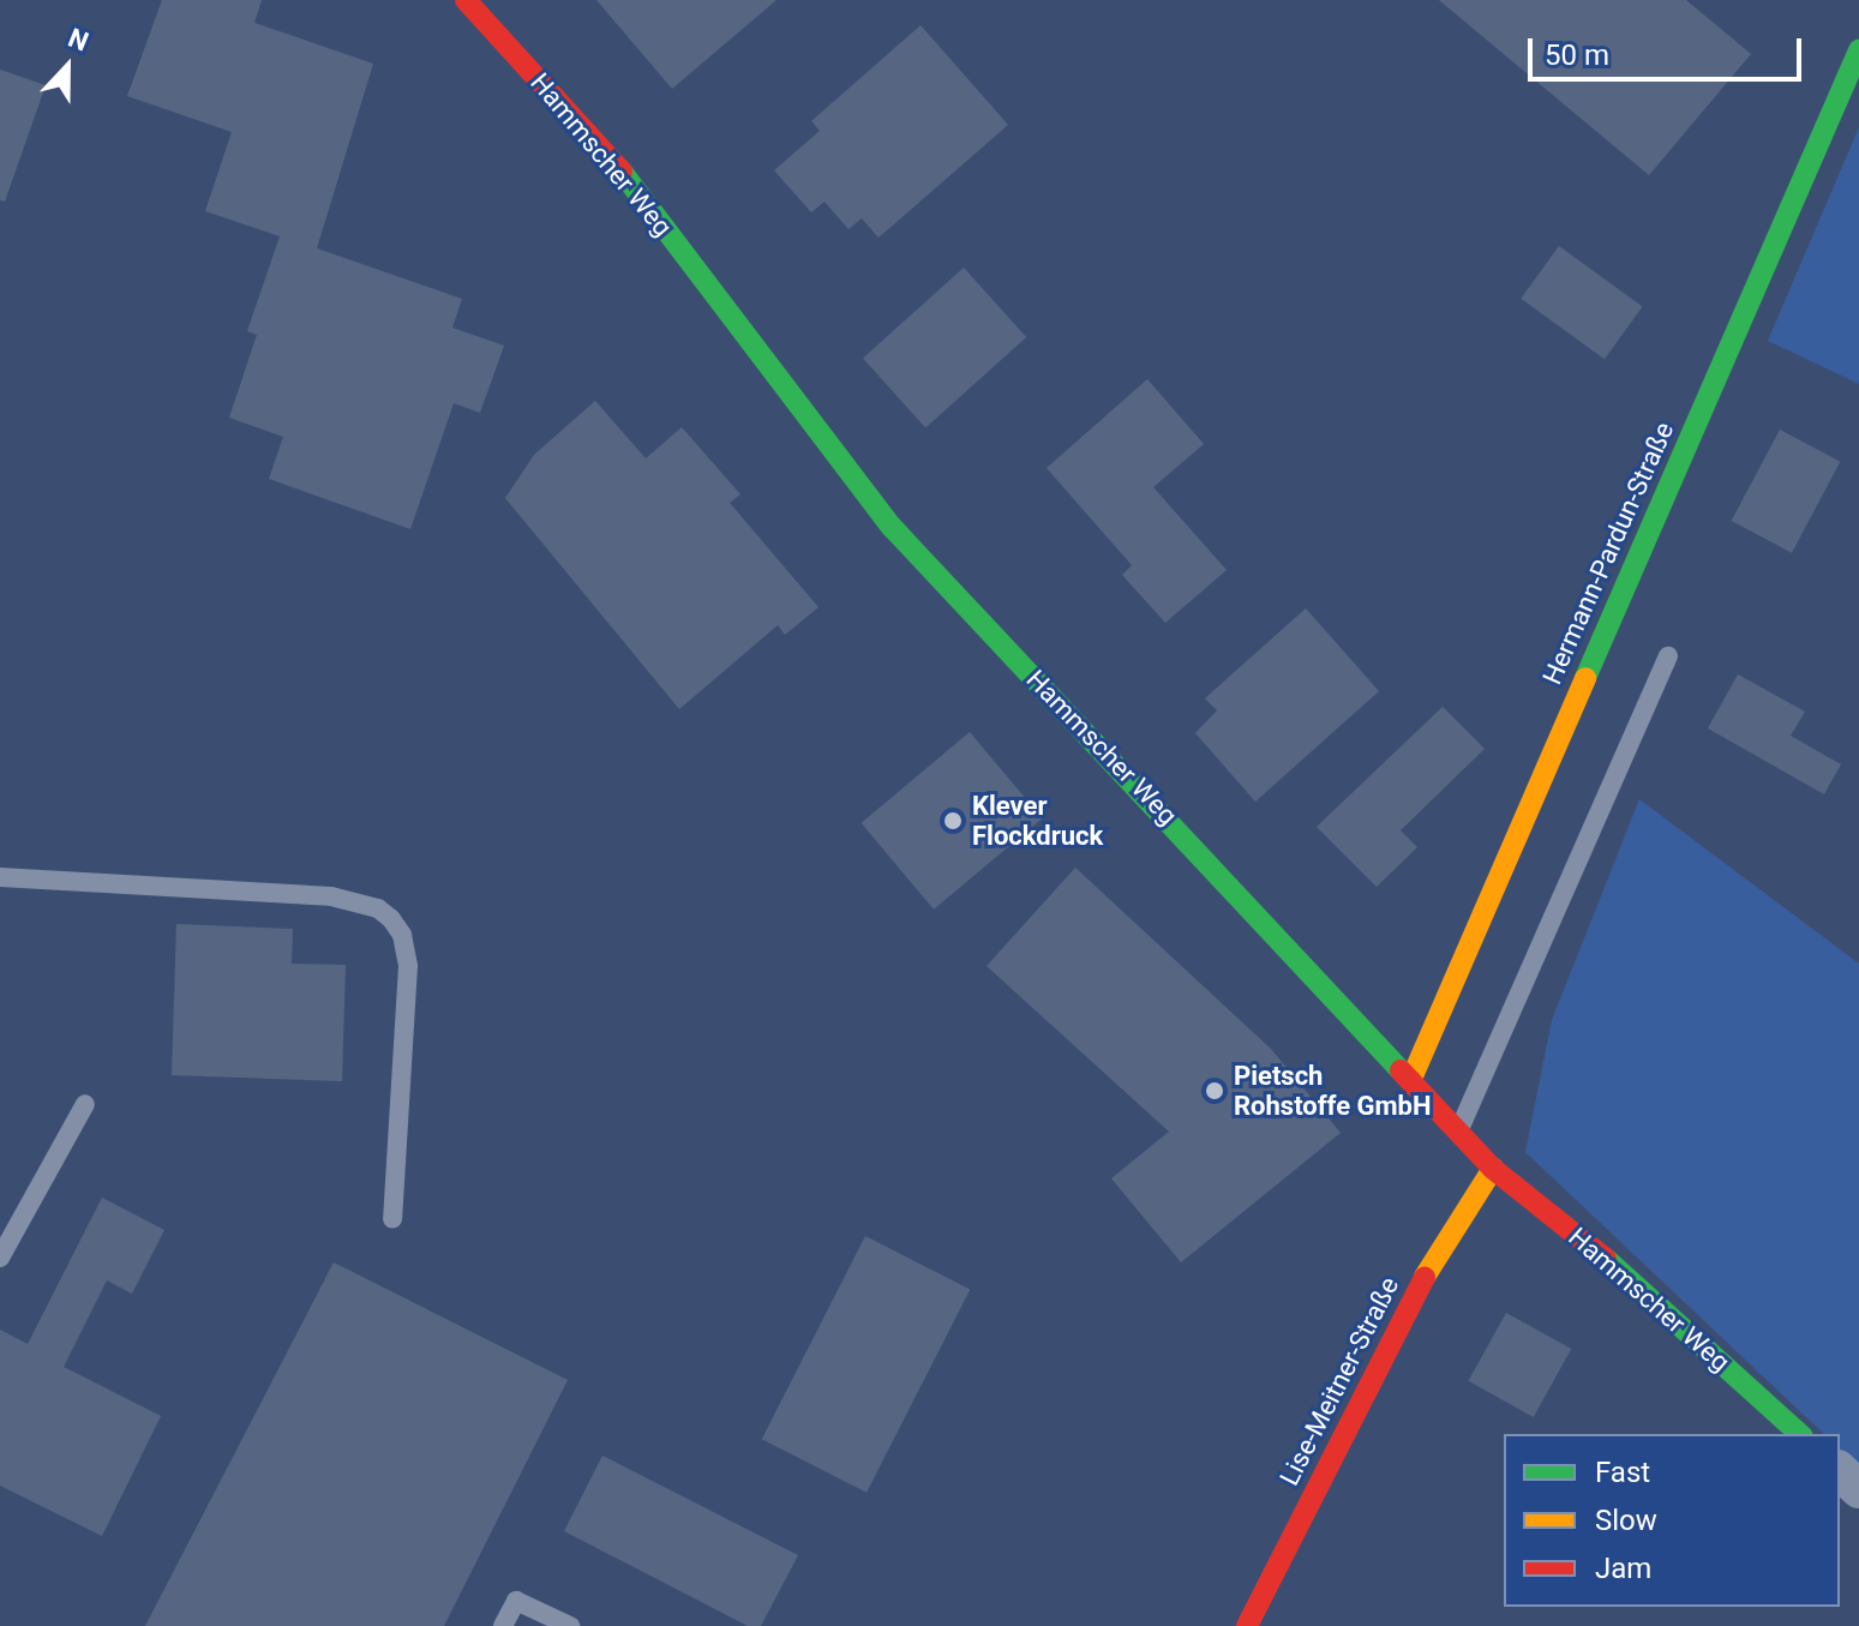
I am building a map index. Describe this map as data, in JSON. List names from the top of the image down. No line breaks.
{"streets":{"street":["Hammscher Weg","Hermann-Pardun-Straße","Lise-Meitner-Straße"]},"crossings":[["Hammscher Weg","Hermann-Pardun-Straße"],["Hammscher Weg","Lise-Meitner-Straße"]],"places":["Klever Flockdruck","Pietsch Rohstoffe GmbH"],"legend":["Fast","Slow","Jam"],"scale_bar":"50 m","north":"top"}
